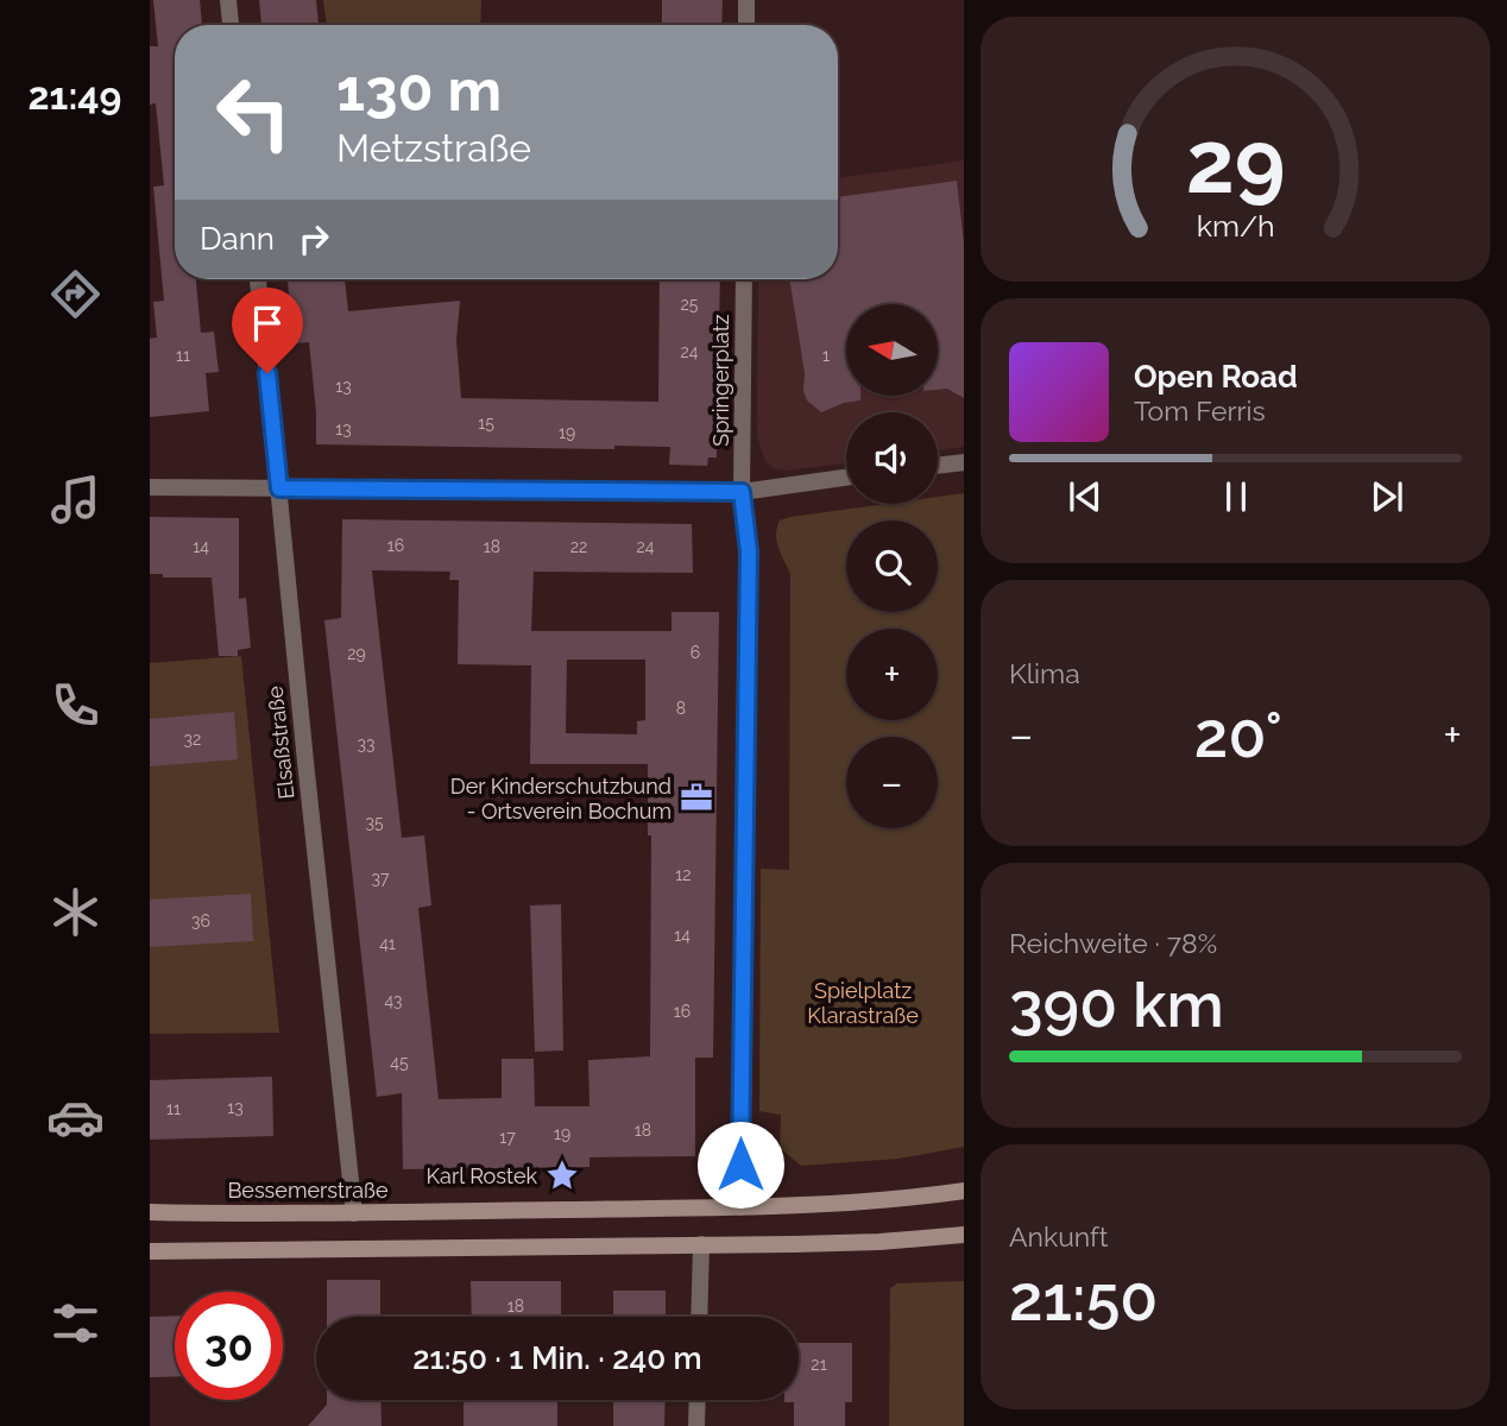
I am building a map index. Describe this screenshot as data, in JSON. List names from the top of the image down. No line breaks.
{"streets":{"street":["Springerplatz","Elsaßstraße","Bessemerstraße"]},"crossings":[["Springerplatz","Bessemerstraße"],["Elsaßstraße","Bessemerstraße"]],"parks":["Spielplatz Klarastraße"],"places":{"office":["Der Kinderschutzbund - Ortsverein Bochum"],"place":["Karl Rostek"]},"house_numbers":["25","24","11","1","13","15","13","19","16","14","18","22","24","6","29","8","32","33","35","12","37","36","14","41","43","16","45","13","11","18","19","17","18","21"],"north":"left","page":{"tabs":"21:49","turn":["130 m","Metzstraße"],"then":"Dann","map_buttons":["+","−"],"song":["Open Road","Tom Ferris"],"tile":["Klima",["Reichweite · 78%","390 km"],["Ankunft","21:50"]],"heat":["−","20°","+"],"limit":"30","trip":"21:50 · 1 Min. · 240 m","gauge":["29","km/h"]}}
